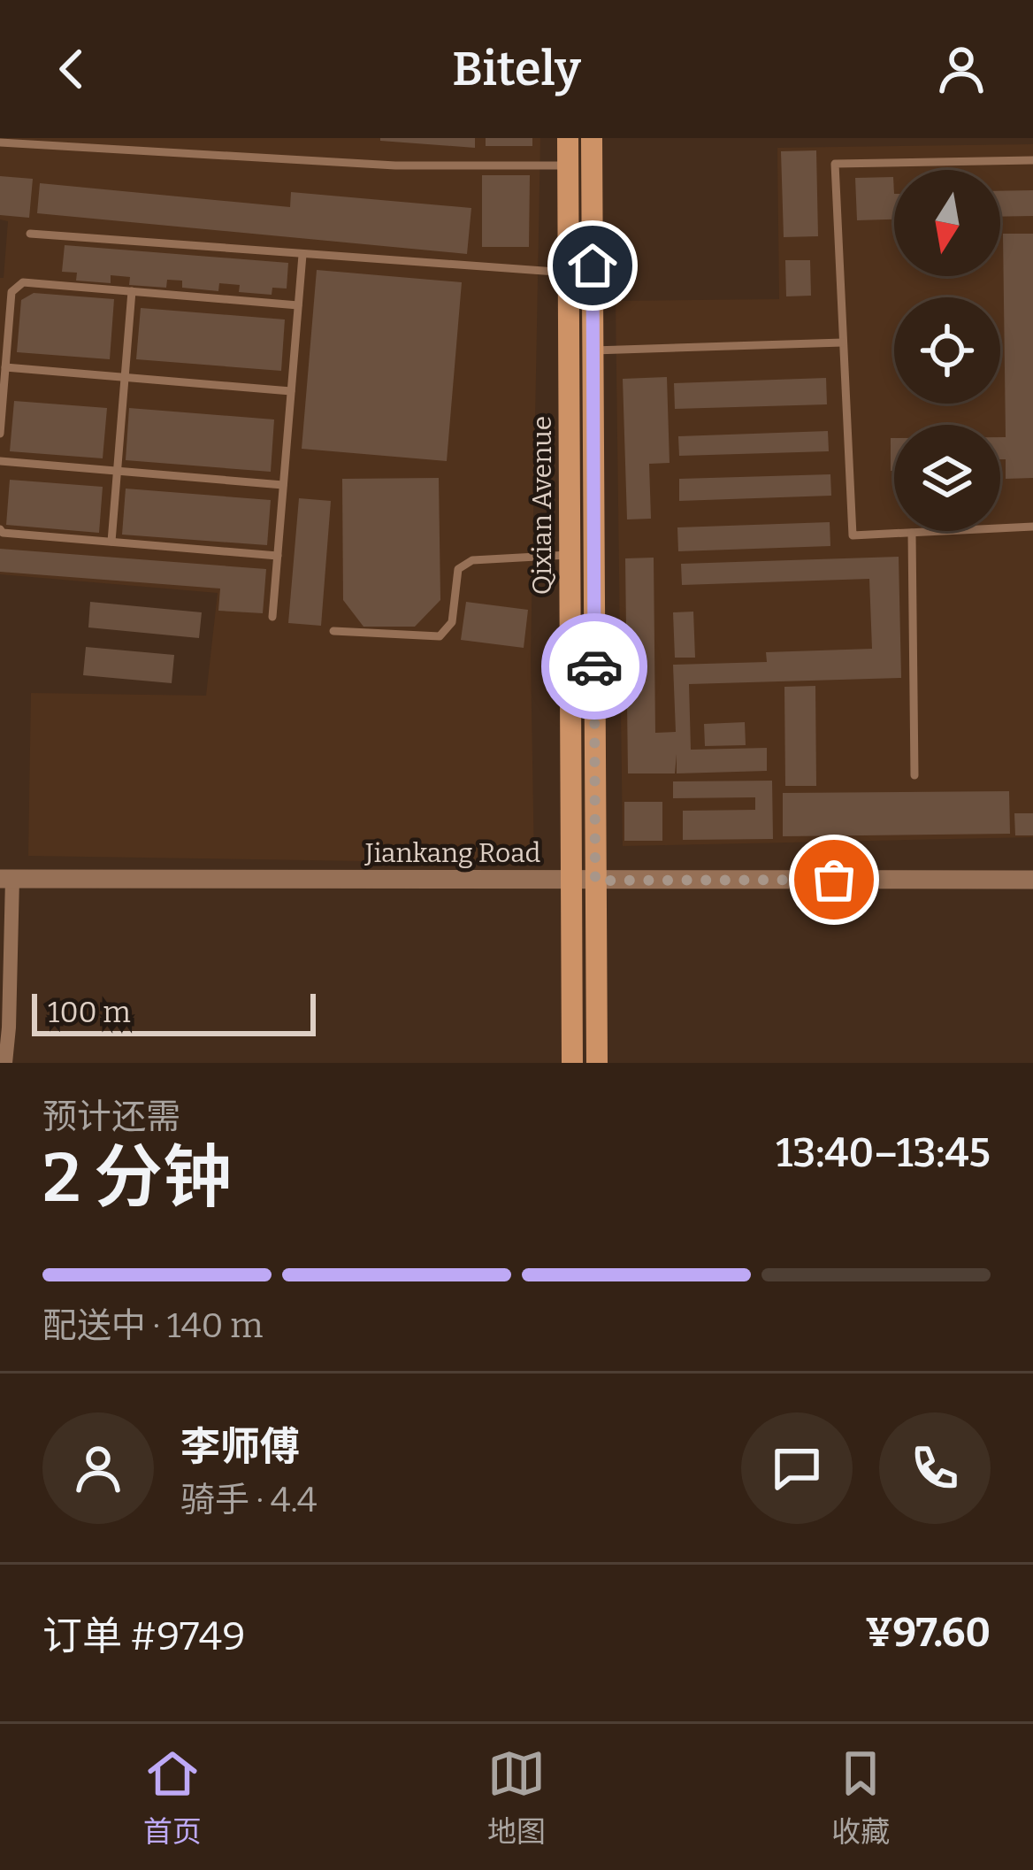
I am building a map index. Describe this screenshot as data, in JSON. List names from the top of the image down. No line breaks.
{"streets":{"main road":["Qixian Avenue"],"street":["Jiankang Road"]},"crossings":[["Qixian Avenue","Jiankang Road"]],"scale_bar":"100 m","north":"bottom","page":{"header":"Bitely","scale":"100 m","heading":["2 分钟","预计还需","13:40–13:45"],"panel":["李师傅","骑手 · 4.4","订单 #9749","¥97.60"],"bar":"配送中 · 140 m","tabs":["首页","地图","收藏"]}}
